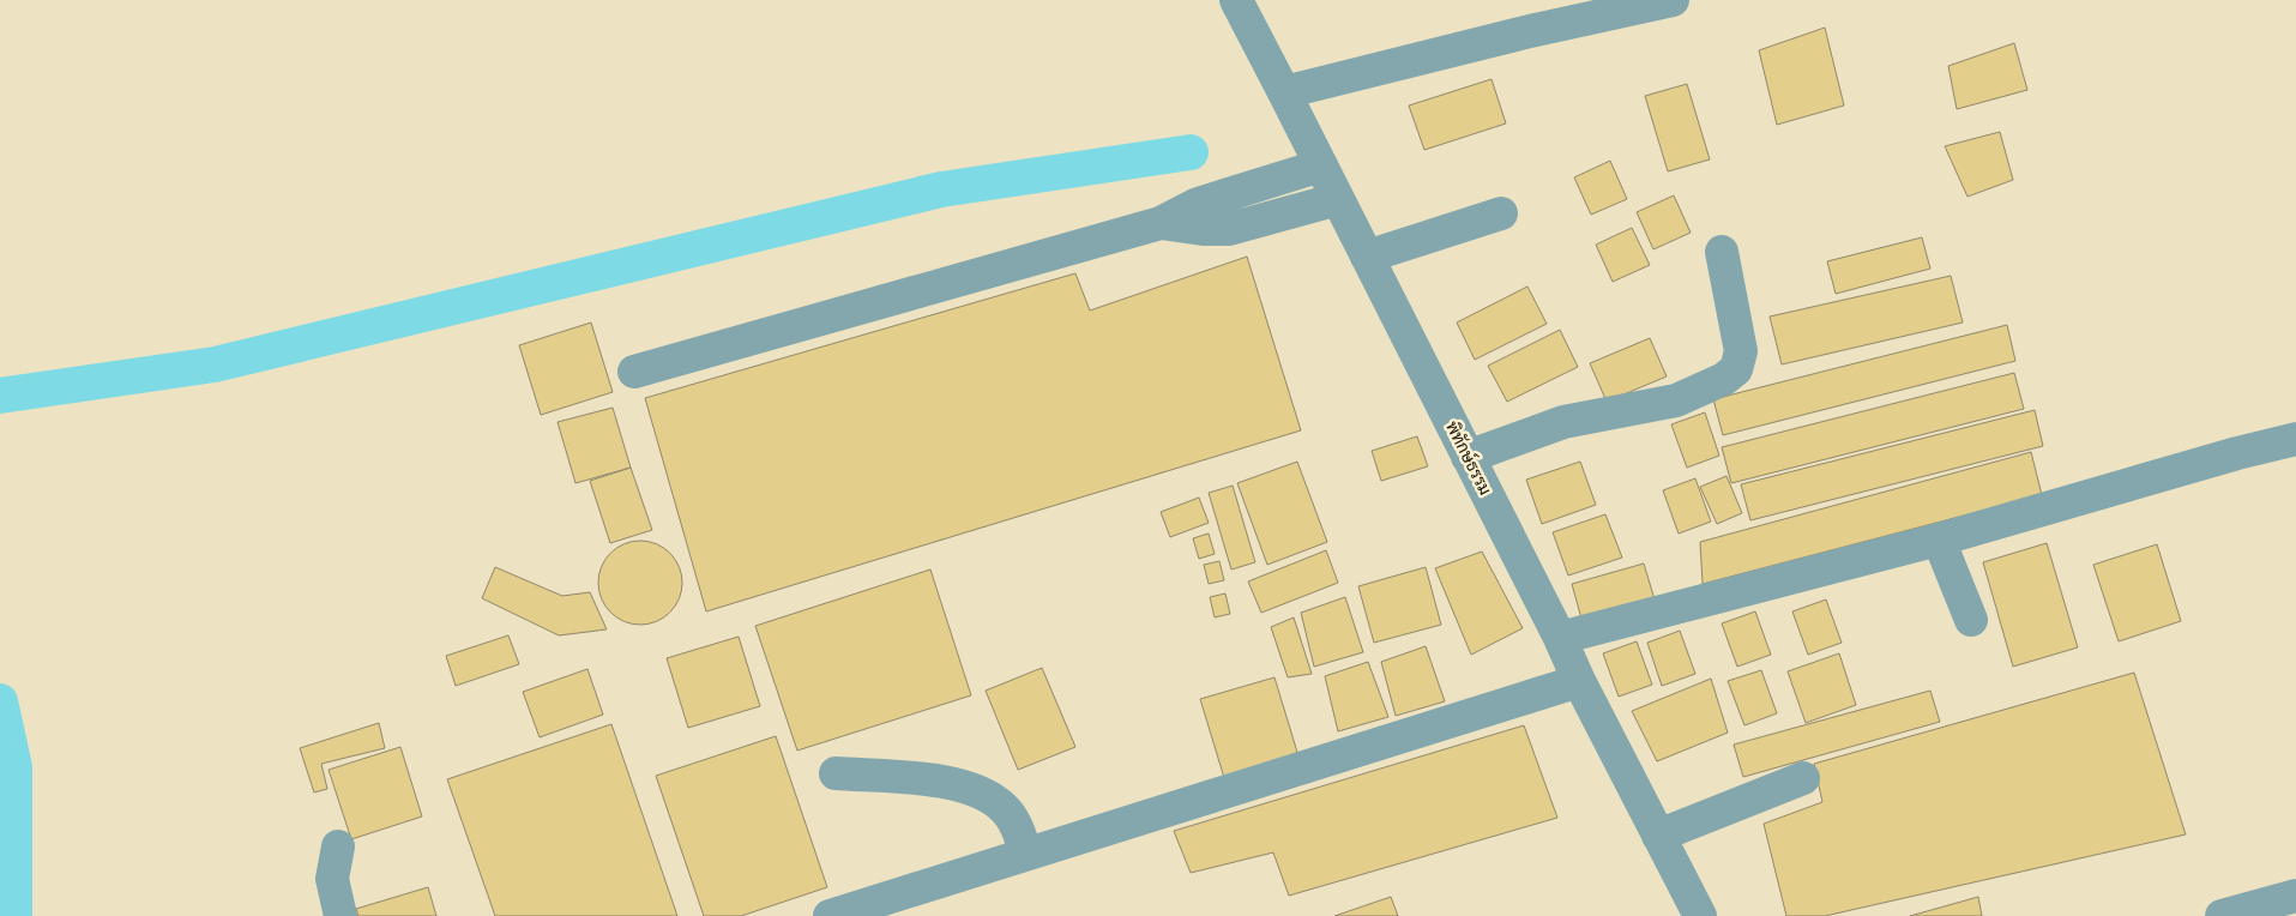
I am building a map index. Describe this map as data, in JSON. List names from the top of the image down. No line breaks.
{"streets":{"street":["พิทักษ์ธรรม"]}}
